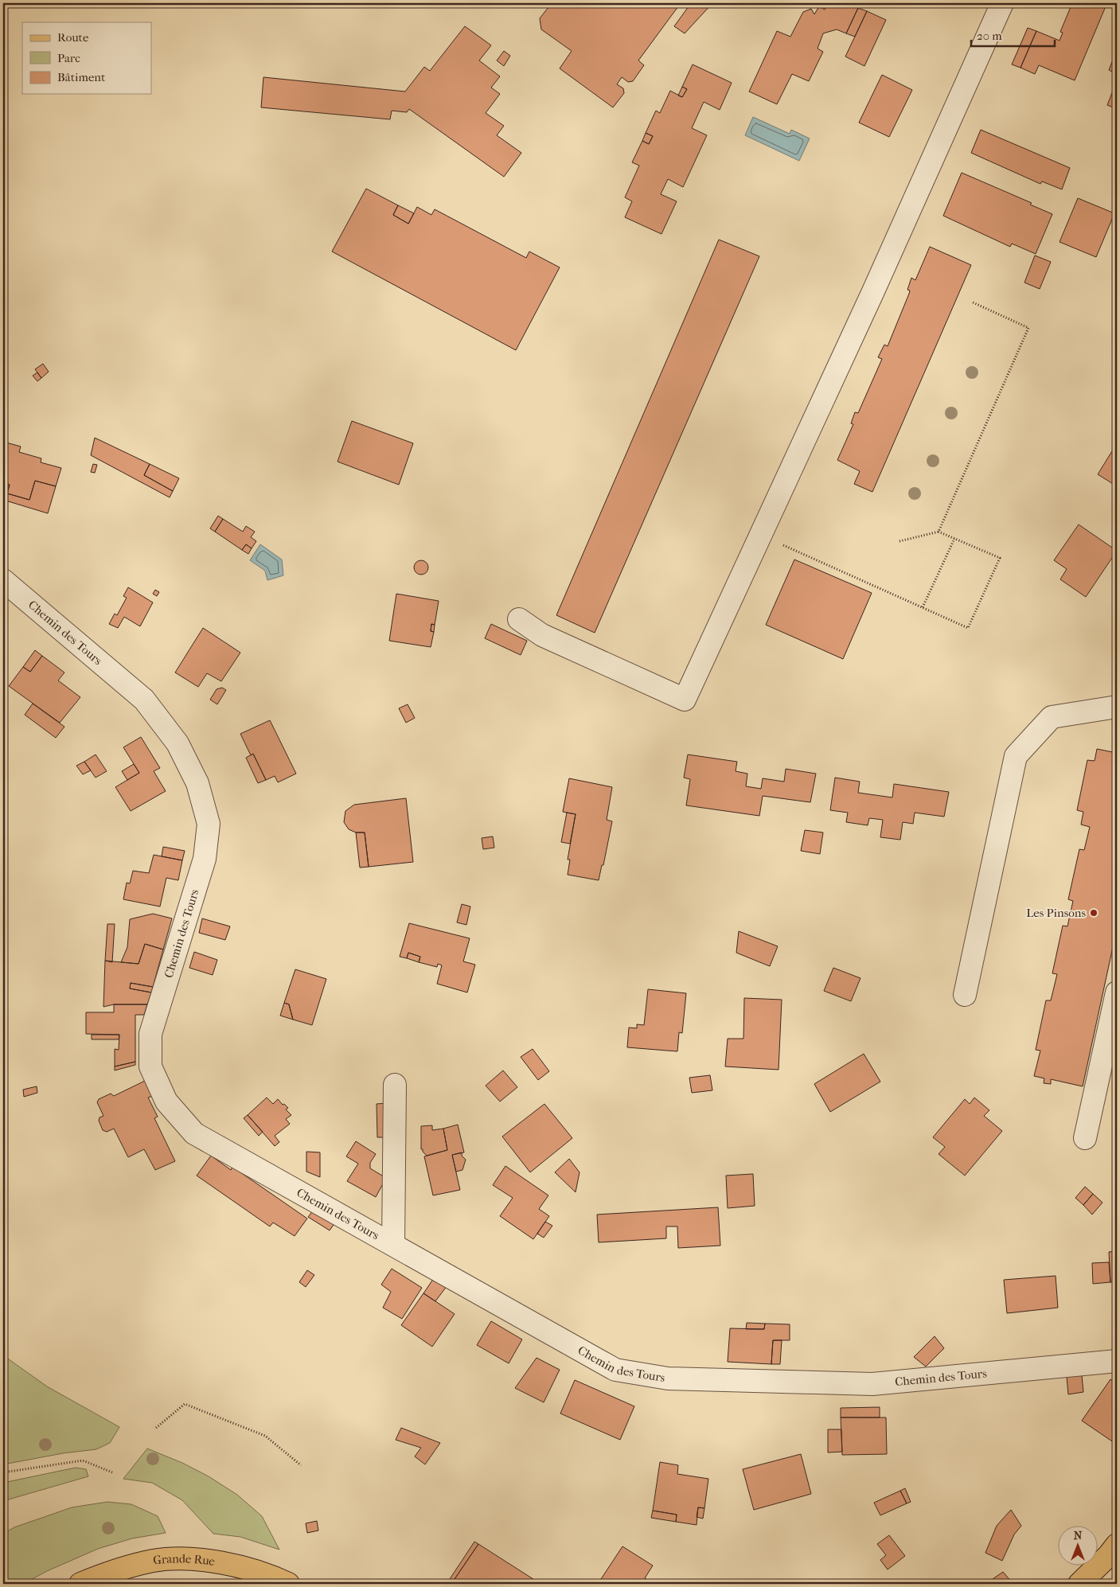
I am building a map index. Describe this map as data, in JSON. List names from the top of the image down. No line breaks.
{"streets":{"main road":["Grande Rue"],"street":["Chemin des Tours"]},"places":["Les Pinsons"],"legend":["Route","Parc","Bâtiment"],"scale_bar":"20 m","north":"top"}
